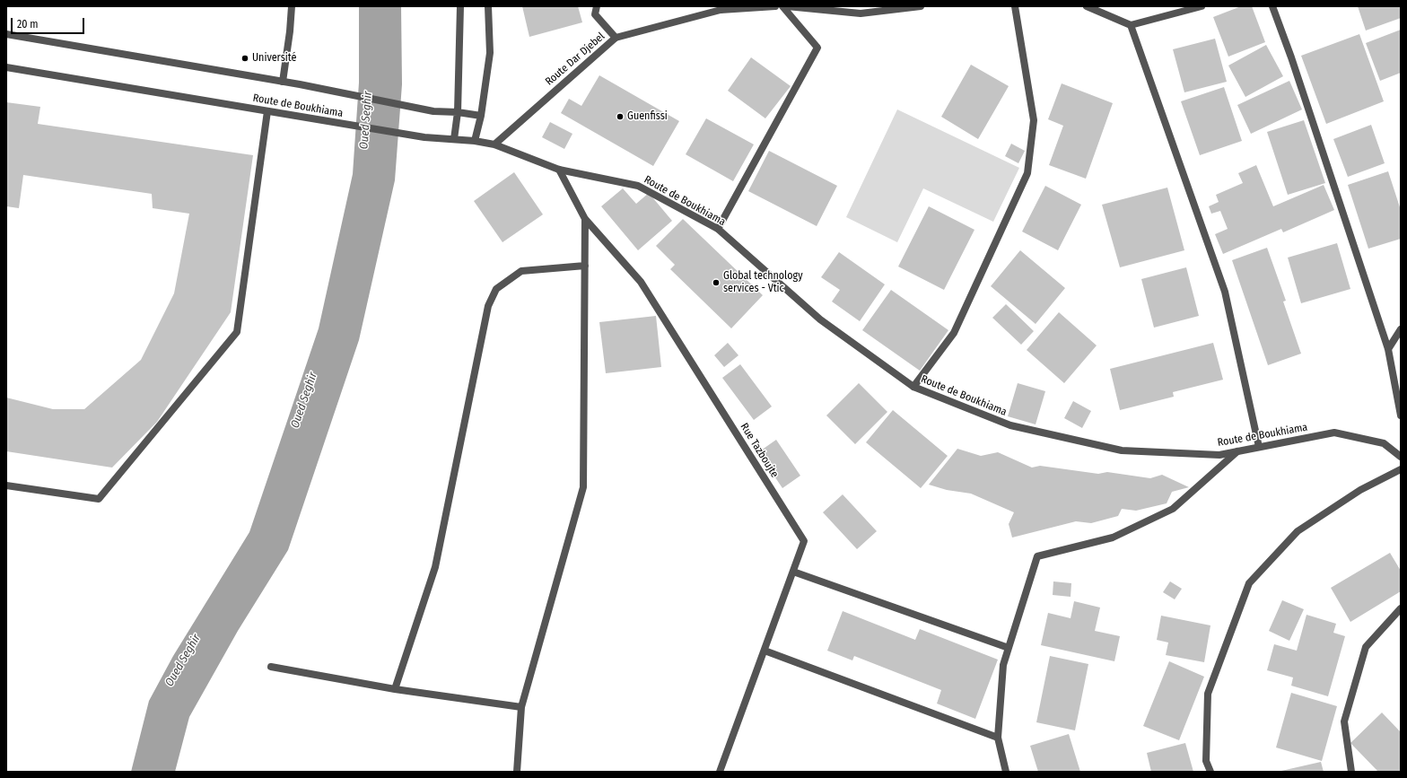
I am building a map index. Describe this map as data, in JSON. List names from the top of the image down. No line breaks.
{"streets":{"street":["Route Dar Djebel","Route de Boukhiama","Rue Tazboujte"]},"crossings":[["Route Dar Djebel","Route de Boukhiama"],["Route de Boukhiama","Rue Tazboujte"]],"water":["Oued Seghir"],"places":["Université","Guenfissi","Global technology services - Vtic"],"scale_bar":"20 m"}
